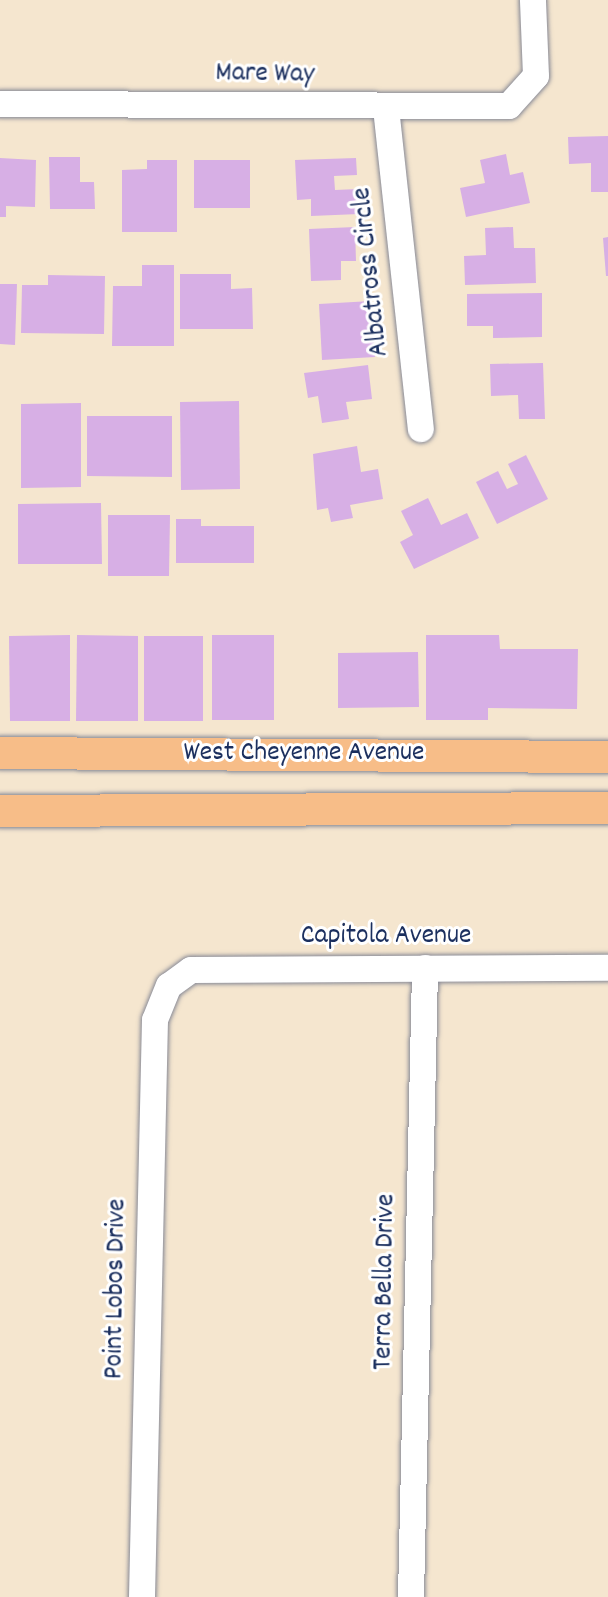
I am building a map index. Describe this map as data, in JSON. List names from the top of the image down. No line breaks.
{"streets":{"main road":["West Cheyenne Avenue"],"street":["Mare Way","Albatross Circle","Capitola Avenue","Terra Bella Drive","Point Lobos Drive"]},"crossings":[["Mare Way","Albatross Circle"],["Capitola Avenue","Terra Bella Drive"],["Capitola Avenue","Point Lobos Drive"]]}
